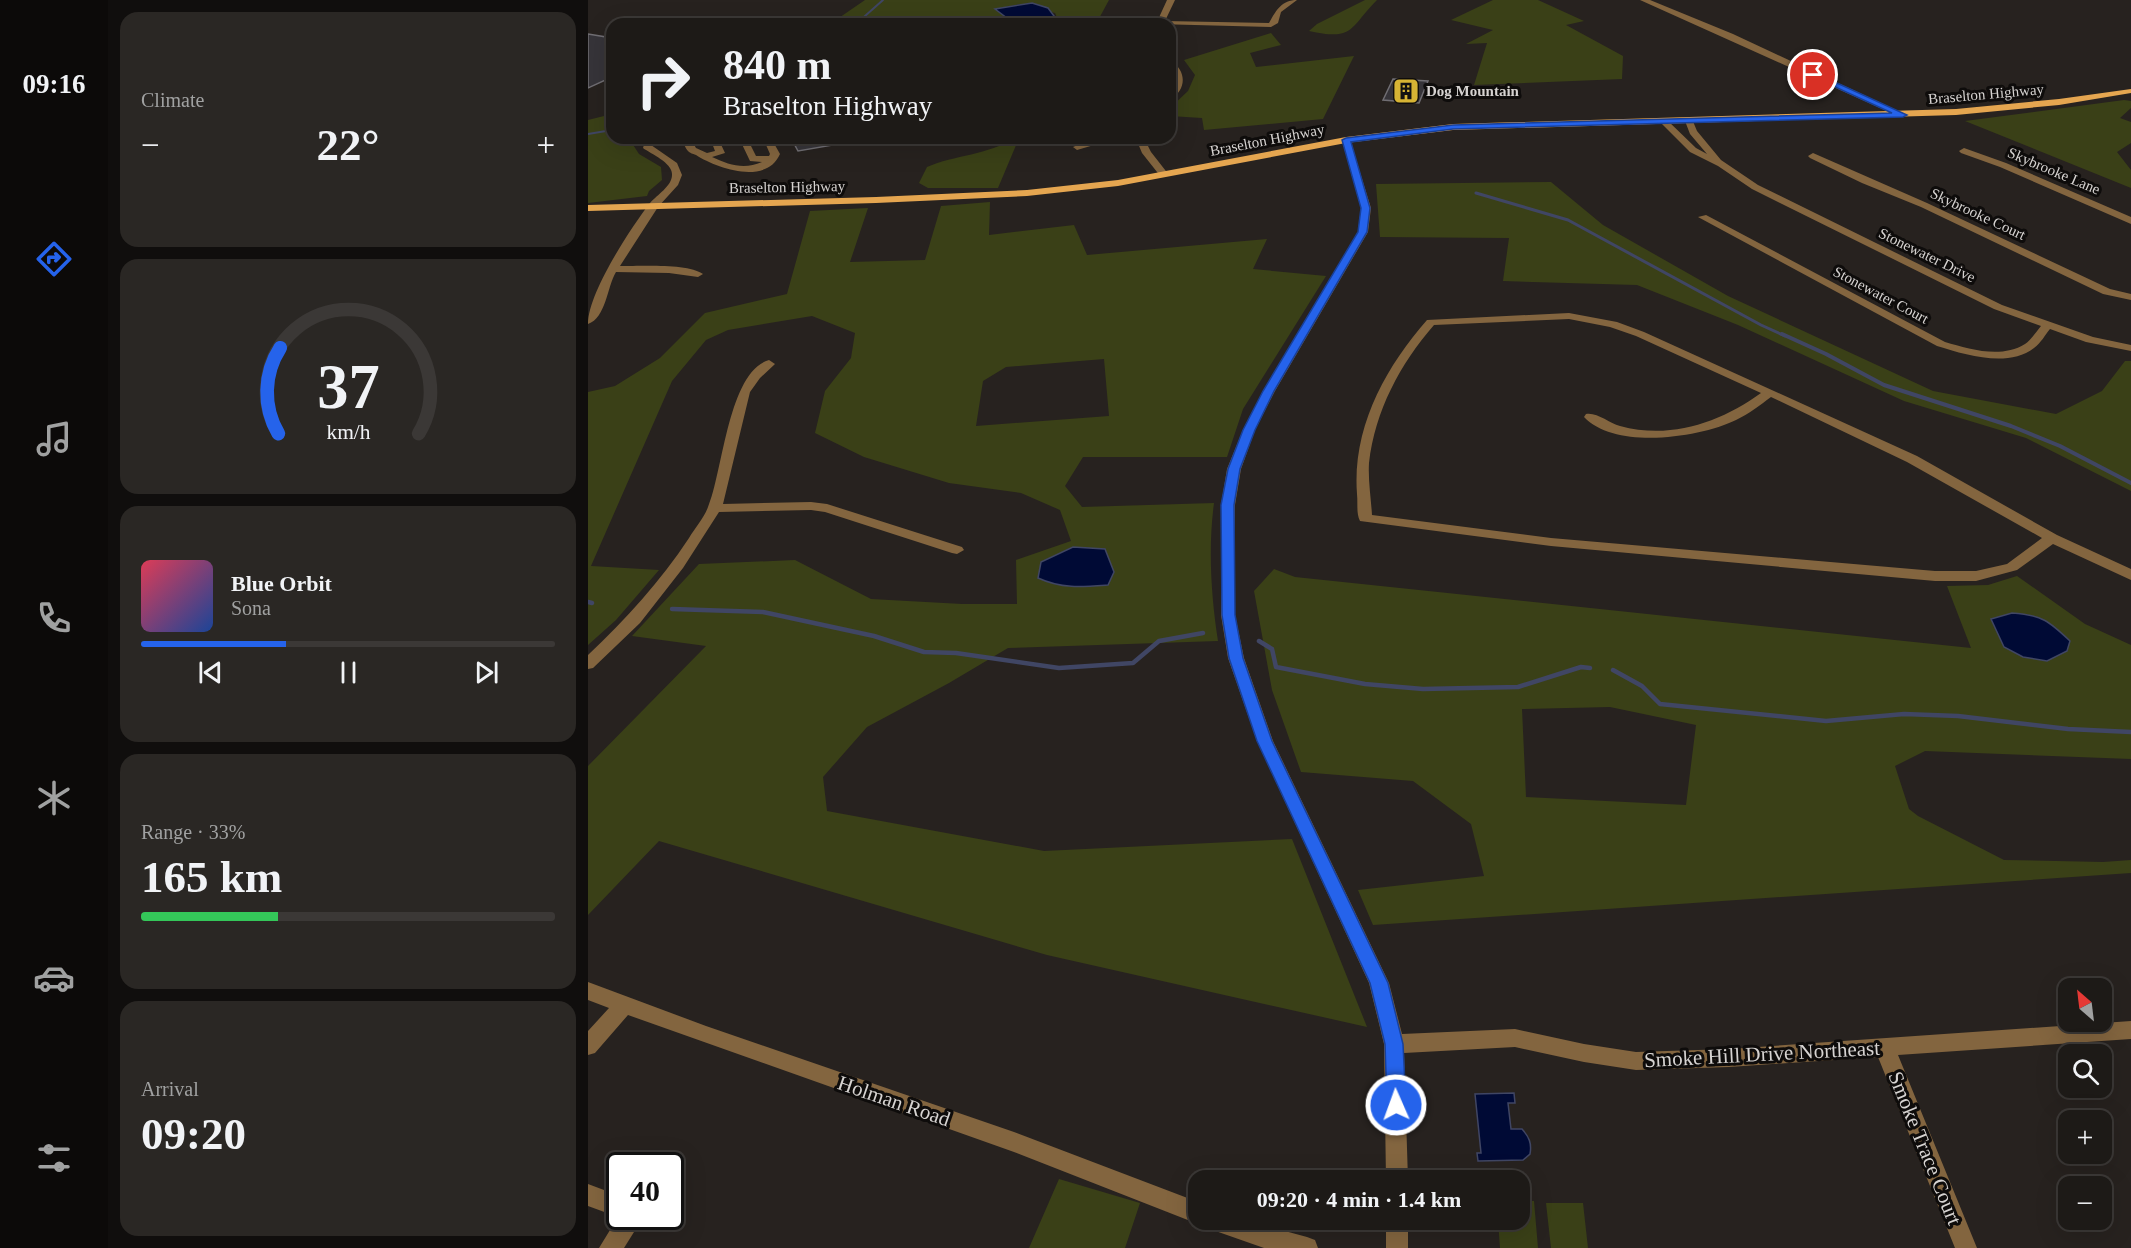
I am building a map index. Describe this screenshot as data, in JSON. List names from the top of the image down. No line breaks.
{"streets":{"main road":["Braselton Highway"],"street":["Skybrooke Lane","Skybrooke Court","Stonewater Drive","Stonewater Court","Smoke Hill Drive Northeast","Holman Road","Smoke Trace Court"]},"crossings":[["Braselton Highway","Stonewater Drive"],["Stonewater Drive","Stonewater Court"],["Smoke Hill Drive Northeast","Smoke Trace Court"]],"places":{"building":["Dog Mountain"]},"north":"top left","page":{"tabs":"09:16","tile":["Climate",["Range · 33%","165 km"],["Arrival","09:20"]],"turn":["840 m","Braselton Highway"],"heat":["−","22°","+"],"song":["Blue Orbit","Sona"],"map_buttons":["+","−"],"limit":"40","trip":"09:20 · 4 min · 1.4 km","gauge":["37","km/h"]}}
